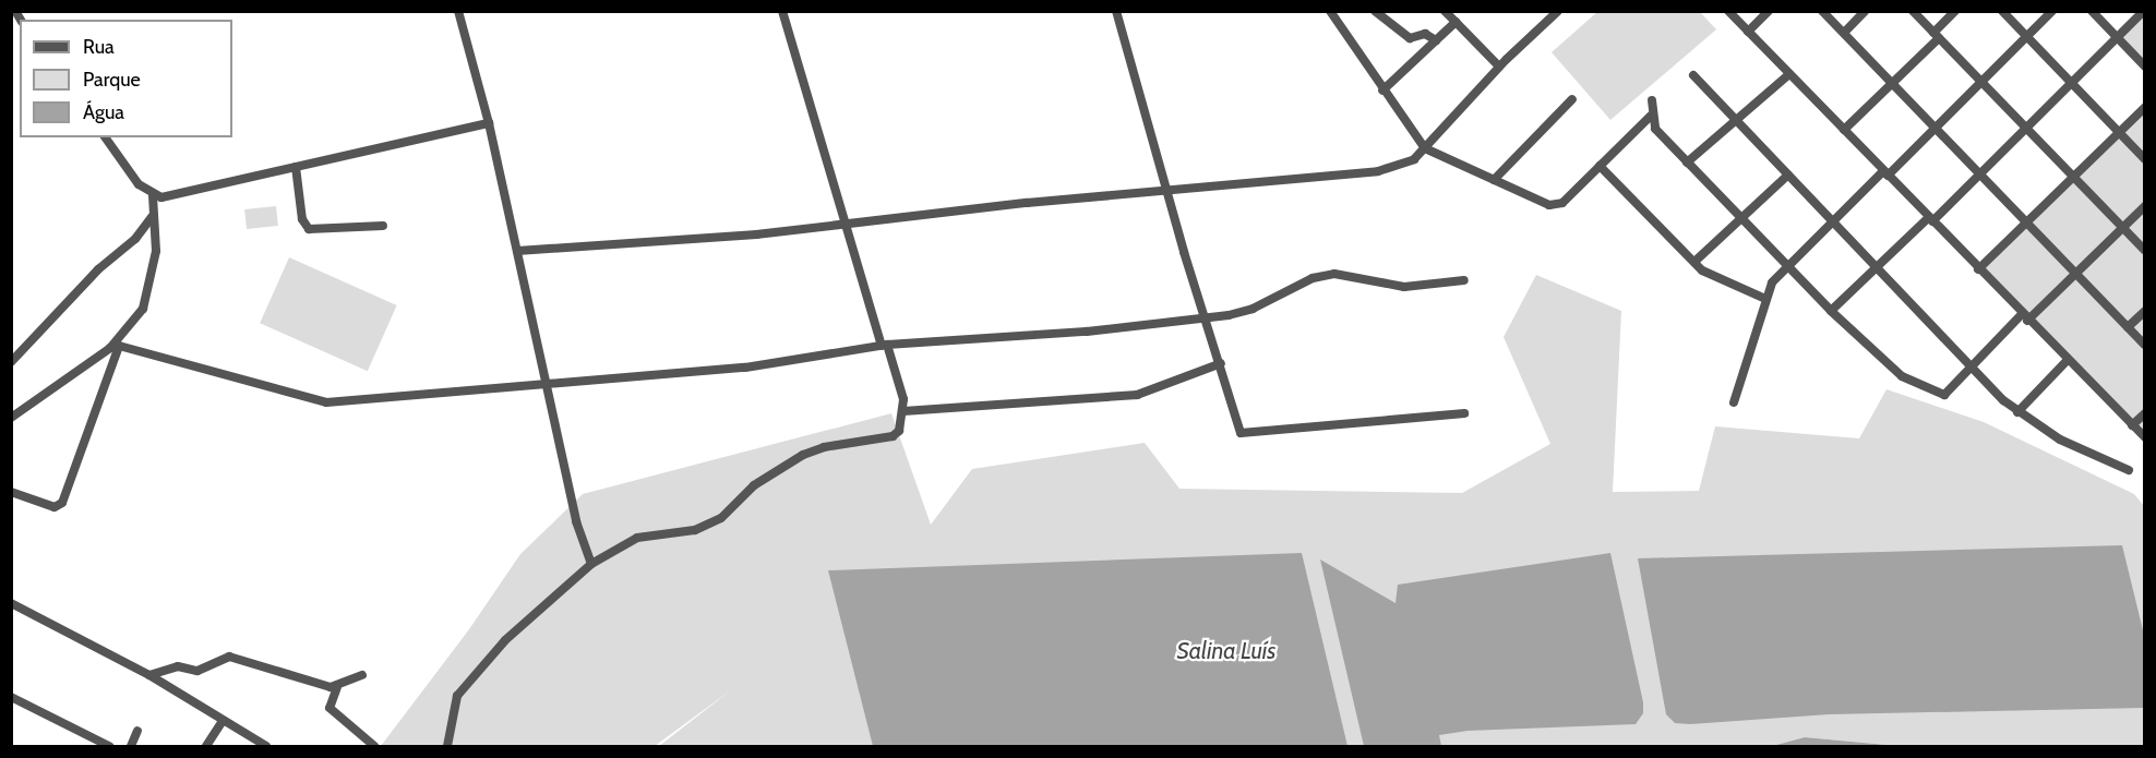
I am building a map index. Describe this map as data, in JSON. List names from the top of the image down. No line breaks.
{"water":["Salina Luís"],"legend":["Rua","Parque","Água"]}
